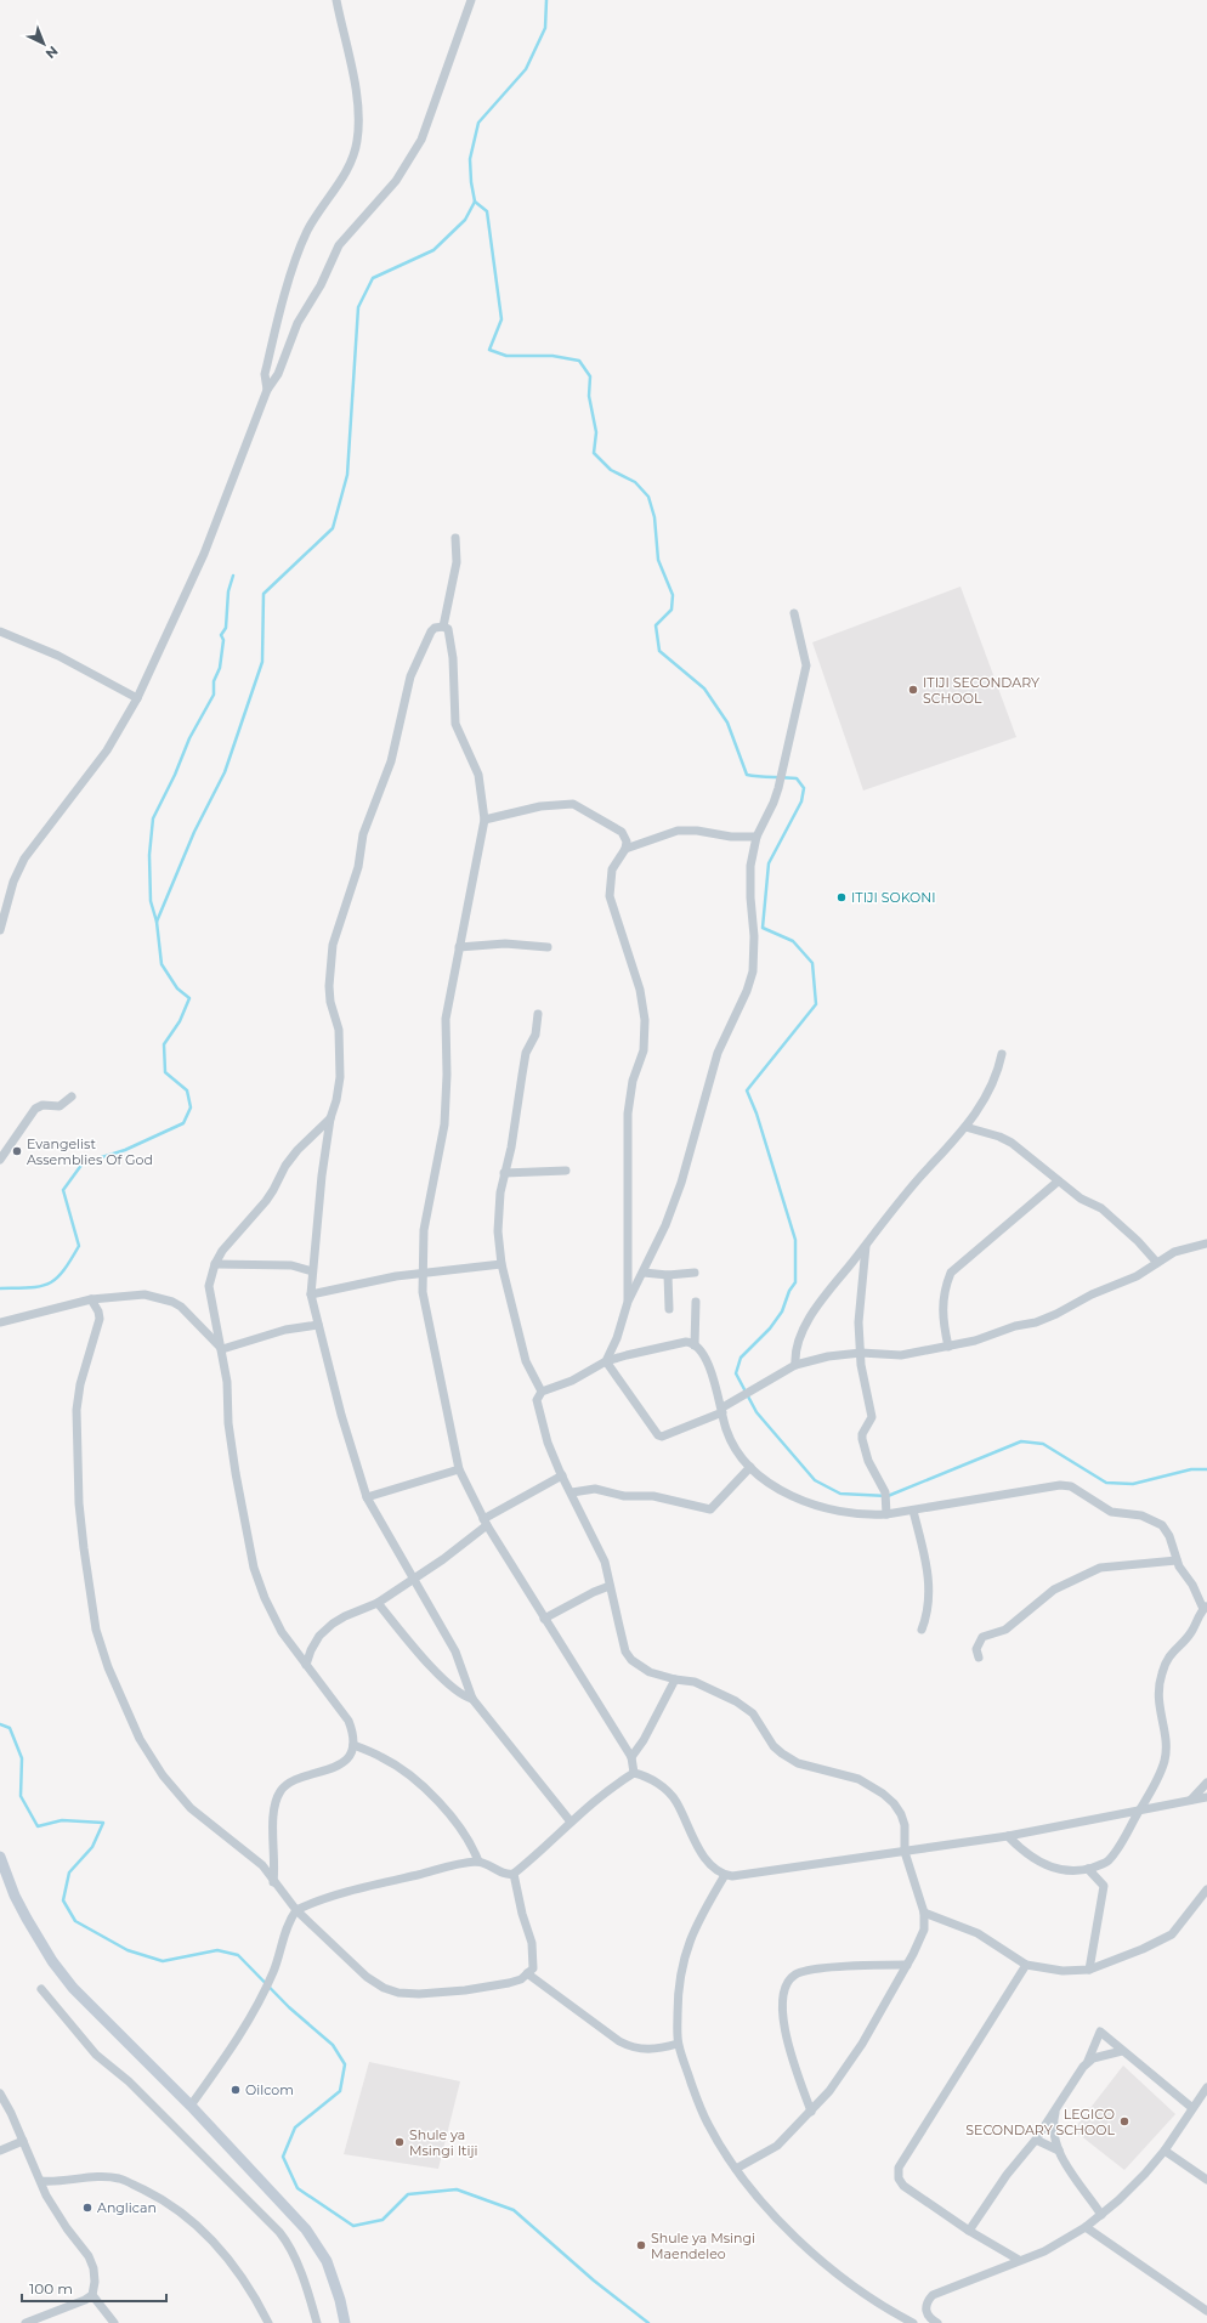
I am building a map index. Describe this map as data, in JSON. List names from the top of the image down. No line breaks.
{"places":["ITIJI SECONDARY SCHOOL","ITIJI SOKONI","Evangelist Assemblies Of God","Oilcom","LEGICO SECONDARY SCHOOL","Shule ya Msingi Itiji","Anglican","Shule ya Msingi Maendeleo"],"scale_bar":"100 m","north":"bottom right"}
